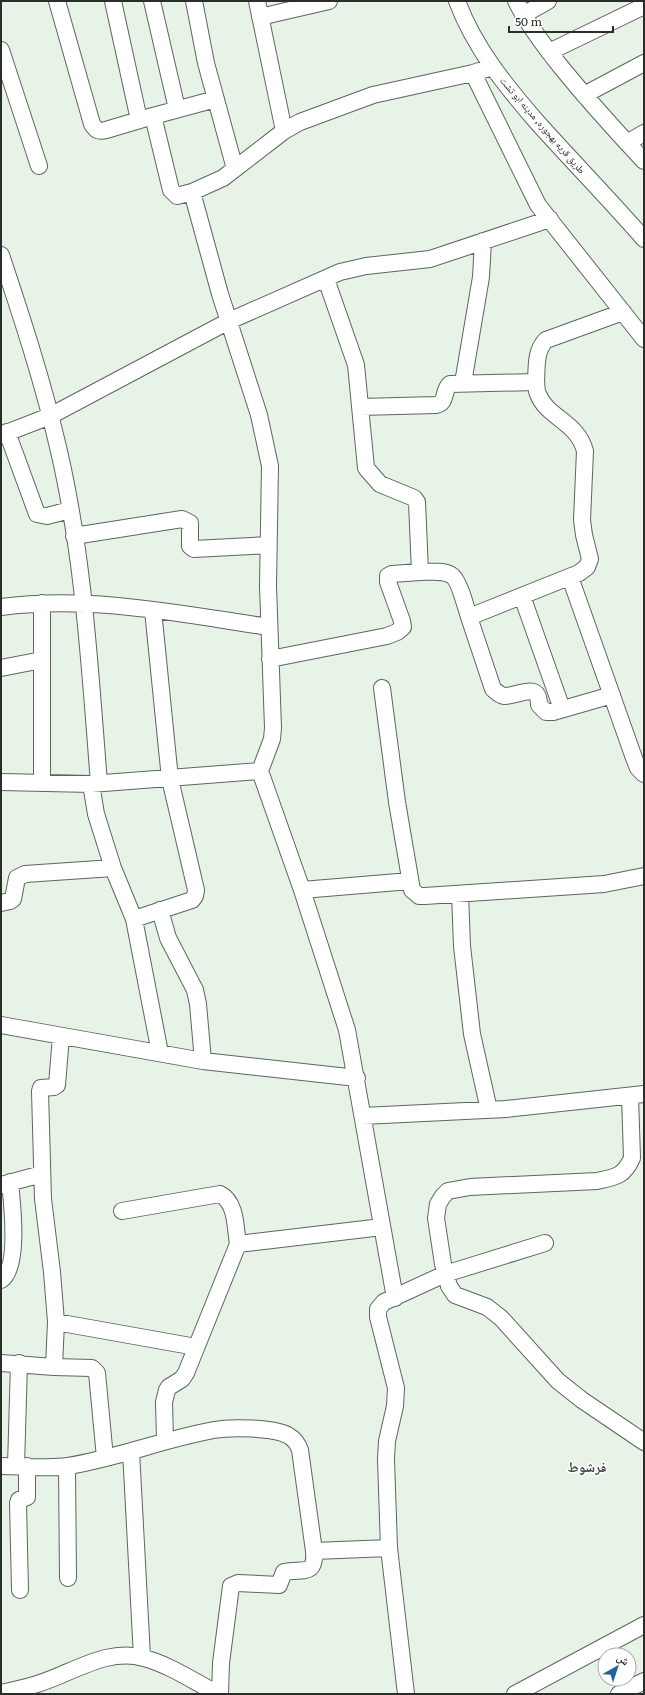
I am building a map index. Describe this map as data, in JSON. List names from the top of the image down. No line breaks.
{"streets":{"street":["طريق قريه بهجوره, مدينه ابو تشت"]},"districts":["فرشوط"],"scale_bar":"50 m","north":"top right"}
